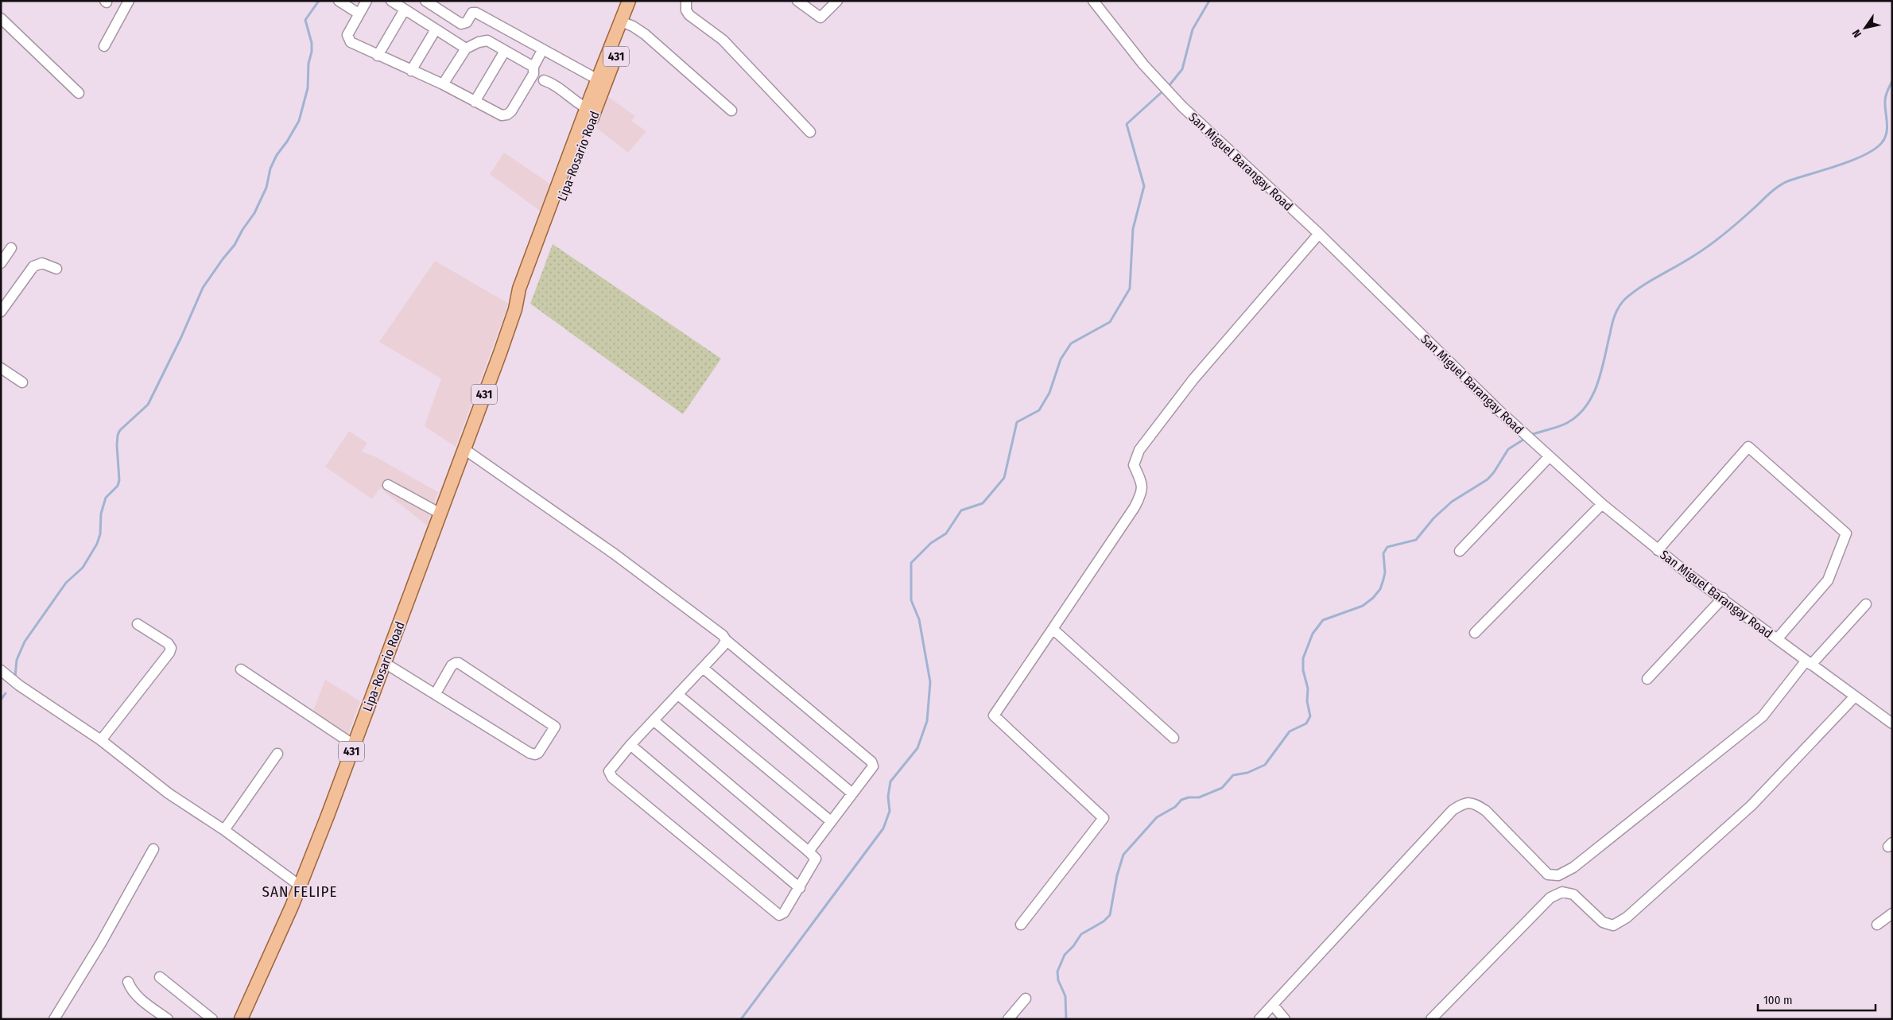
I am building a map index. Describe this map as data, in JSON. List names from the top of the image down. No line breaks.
{"streets":{"main road":["431","Lipa-Rosario Road"],"street":["San Miguel Barangay Road"]},"districts":["SAN FELIPE"],"scale_bar":"100 m","north":"bottom left"}
